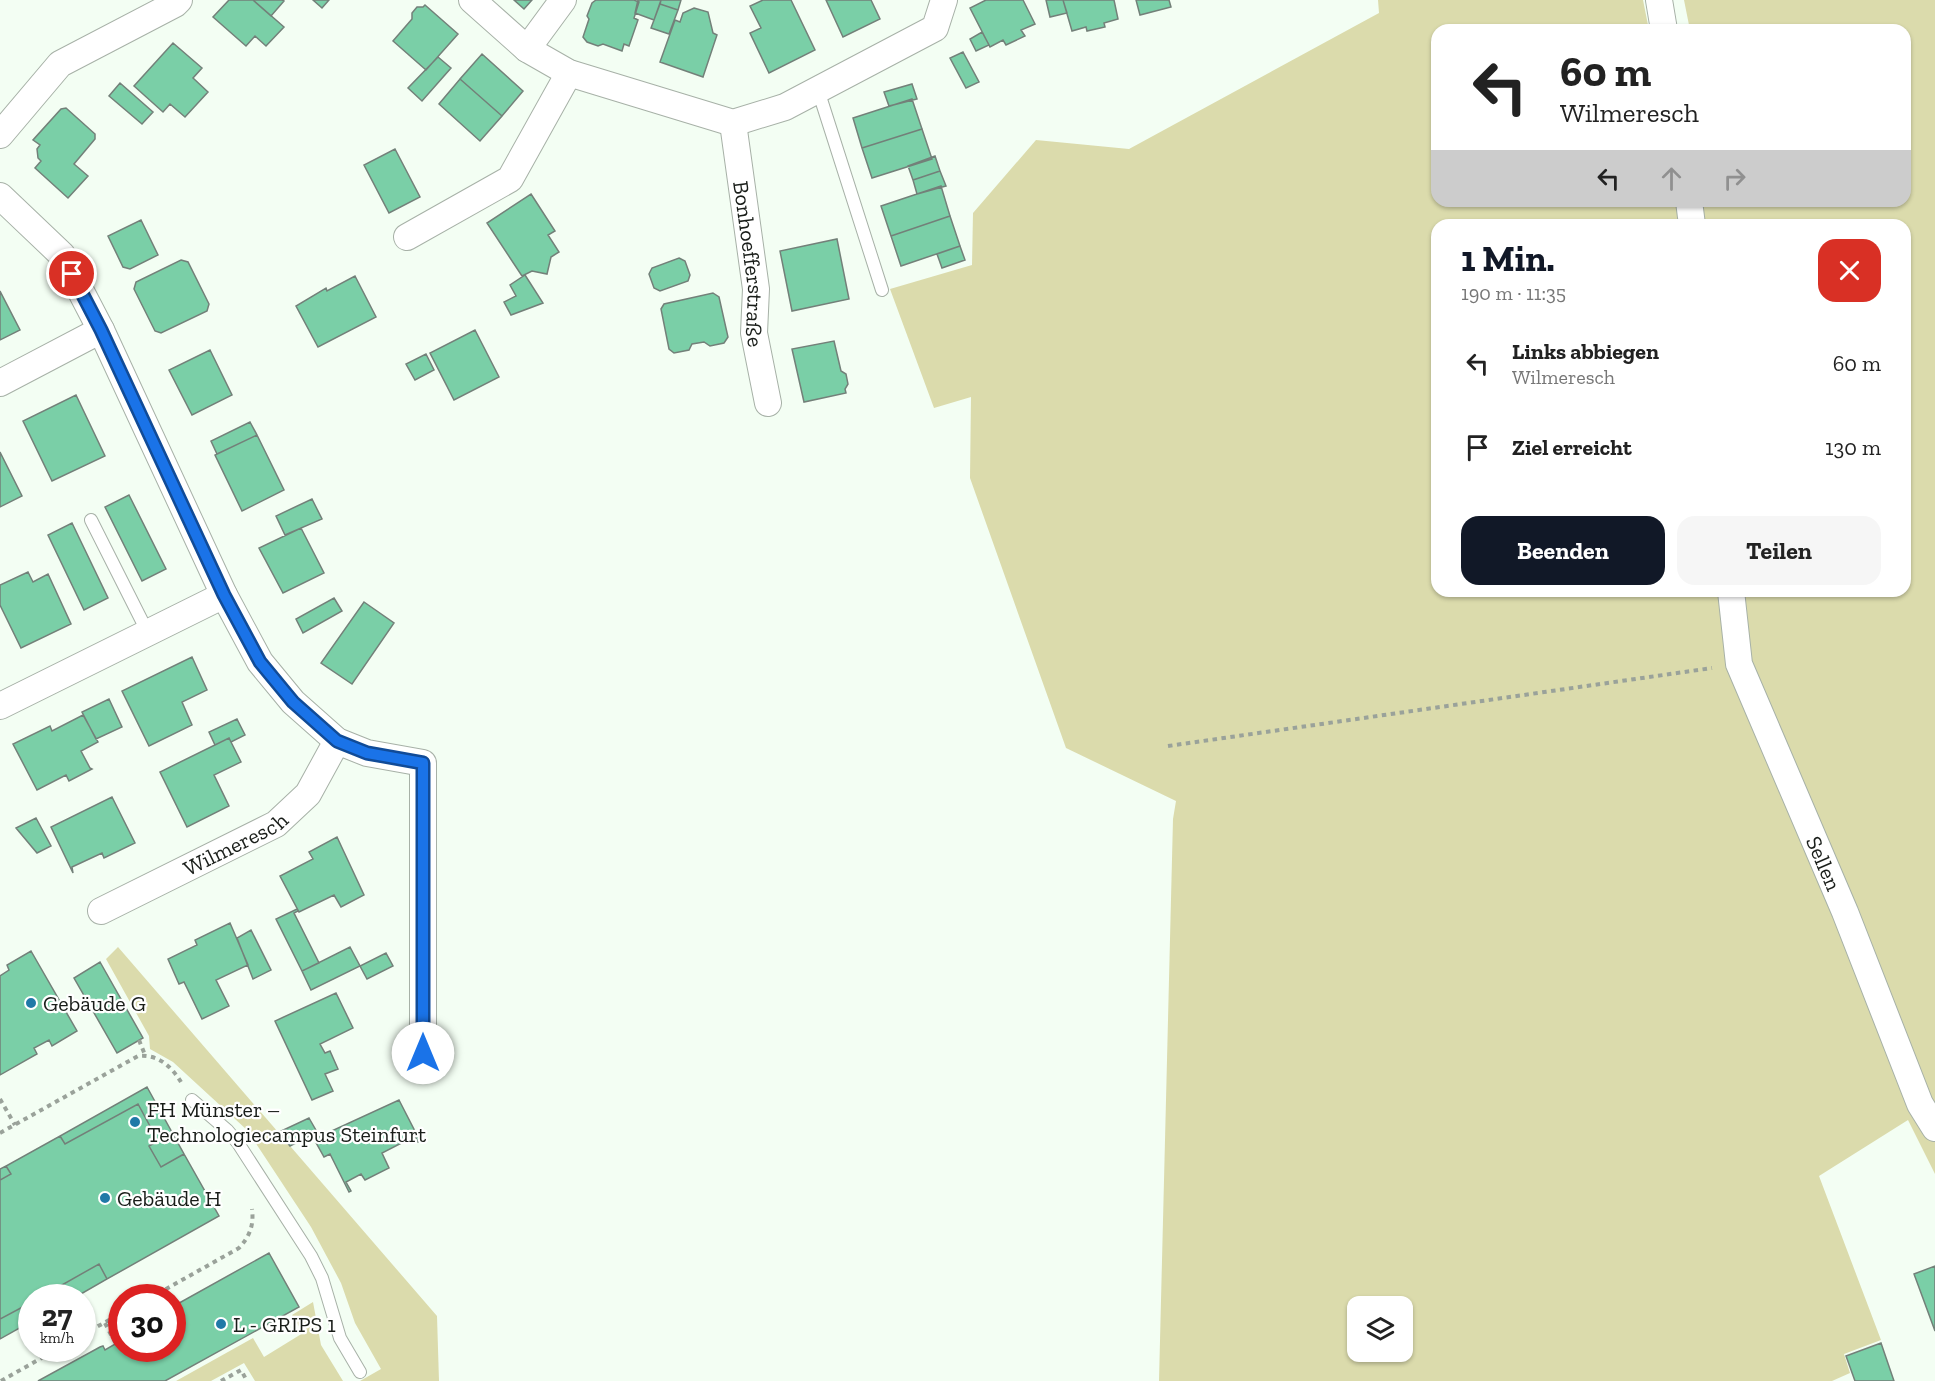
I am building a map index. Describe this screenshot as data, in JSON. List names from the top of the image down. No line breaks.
{"streets":{"street":["Bonhoefferstraße","Wilmeresch","Sellen"]},"places":["Gebäude G","FH Münster – Technologiecampus Steinfurt","Gebäude H","L - GRIPS 1"],"page":{"turn":["60 m","Wilmeresch"],"heading":["1 Min.","190 m · 11:35"],"list":[{"name":"Links abbiegen","note":"Wilmeresch","value":"60 m"},{"name":"Ziel erreicht","value":"130 m"}],"buttons":["Beenden","Teilen"],"speed":"27 km/h","limit":"30"}}
